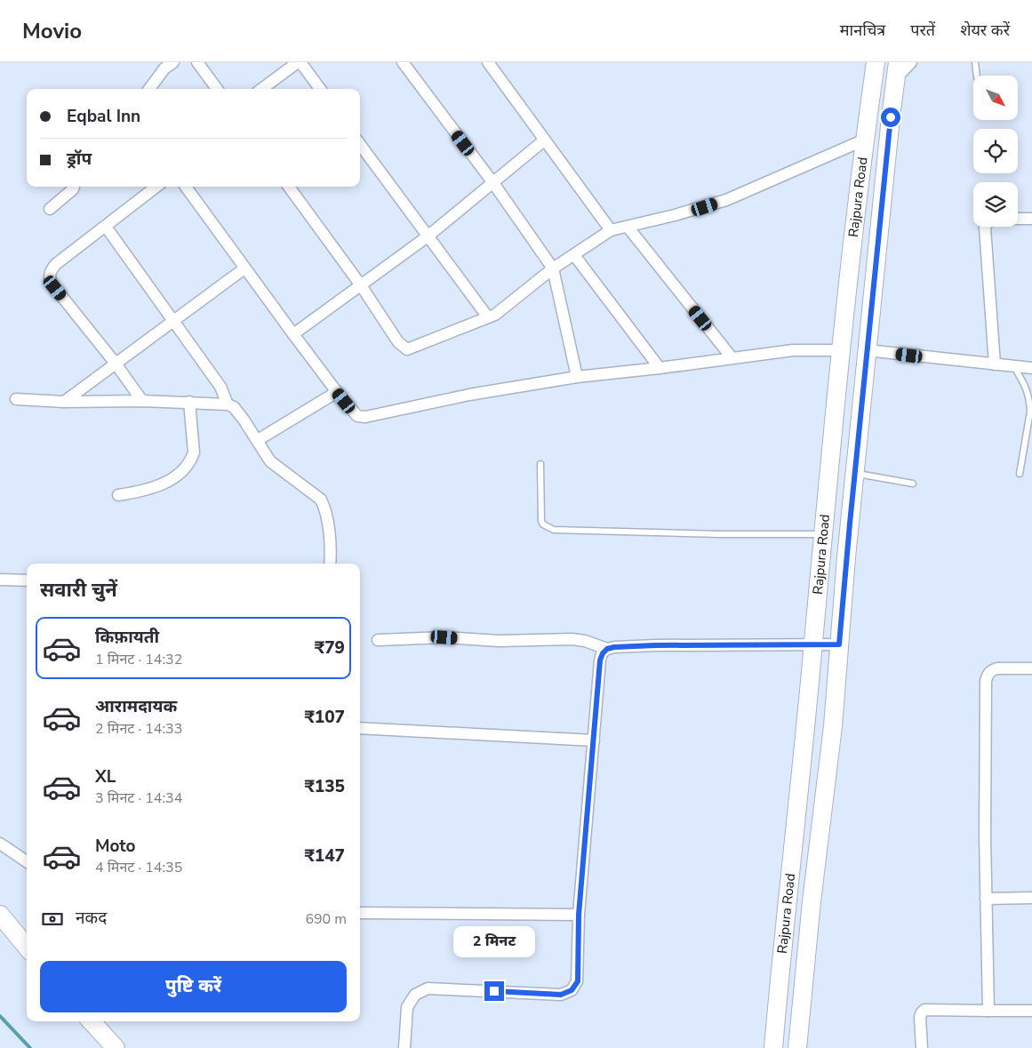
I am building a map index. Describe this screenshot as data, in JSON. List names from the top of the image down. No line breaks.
{"streets":{"main road":["Rajpura Road"]},"north":"bottom right","page":{"header":"Movio","nav":["मानचित्र","परतें","शेयर करें"],"banner":["Eqbal Inn","ड्रॉप"],"heading":"सवारी चुनें","list":[{"name":"किफ़ायती","note":"1 मिनट · 14:32","value":"₹79"},{"name":"आरामदायक","note":"2 मिनट · 14:33","value":"₹107"},{"name":"XL","note":"3 मिनट · 14:34","value":"₹135"},{"name":"Moto","note":"4 मिनट · 14:35","value":"₹147"}],"pay":["नकद","690 m"],"bubble":"2 मिनट","buttons":"पुष्टि करें"}}
